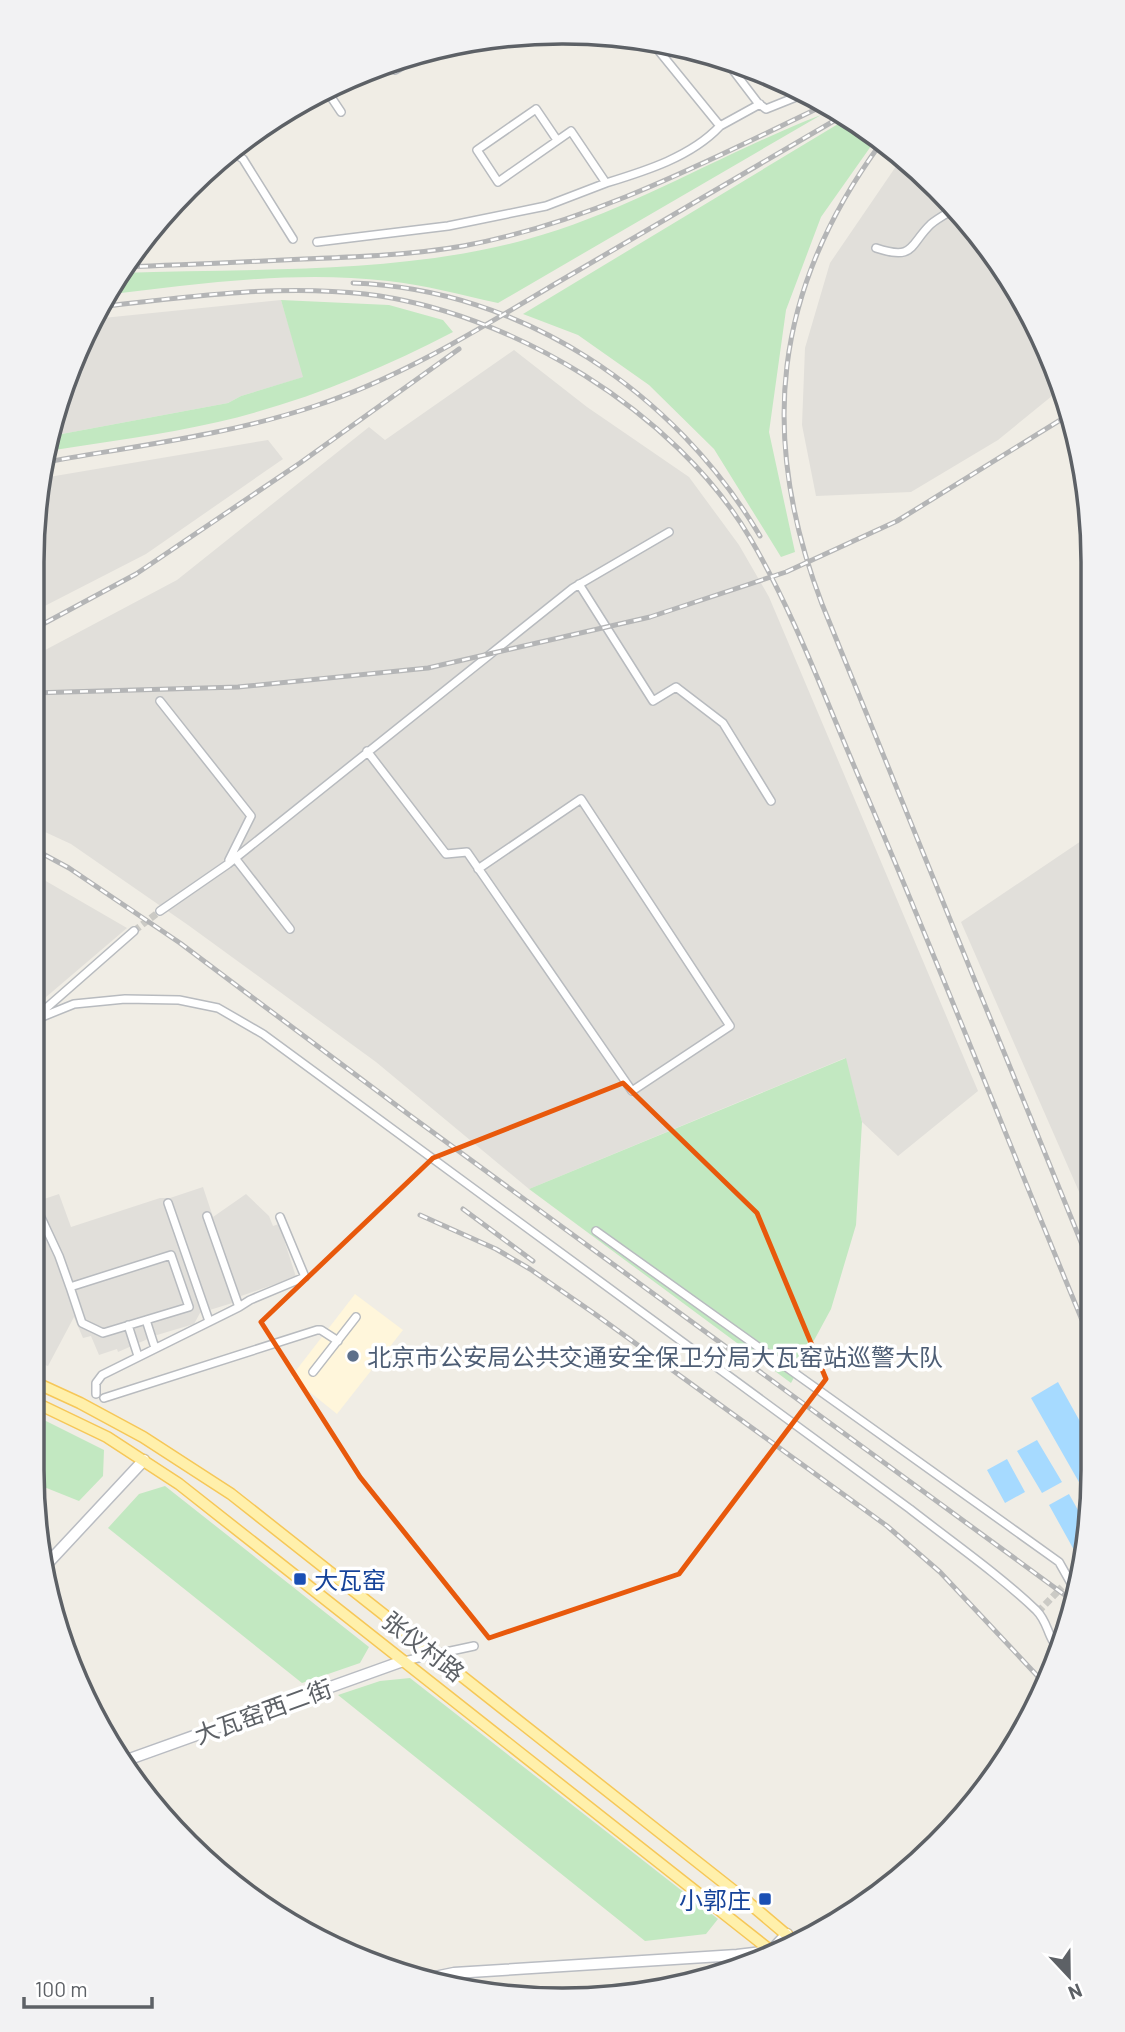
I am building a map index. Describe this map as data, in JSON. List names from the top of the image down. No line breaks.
{"streets":{"main road":["张仪村路"],"street":["大瓦窑西二街"]},"crossings":[["张仪村路","大瓦窑西二街"]],"places":{"other":["北京市公安局公共交通安全保卫分局大瓦窑站巡警大队"],"transit":["大瓦窑","小郭庄"]},"scale_bar":"100 m","north":"bottom"}
